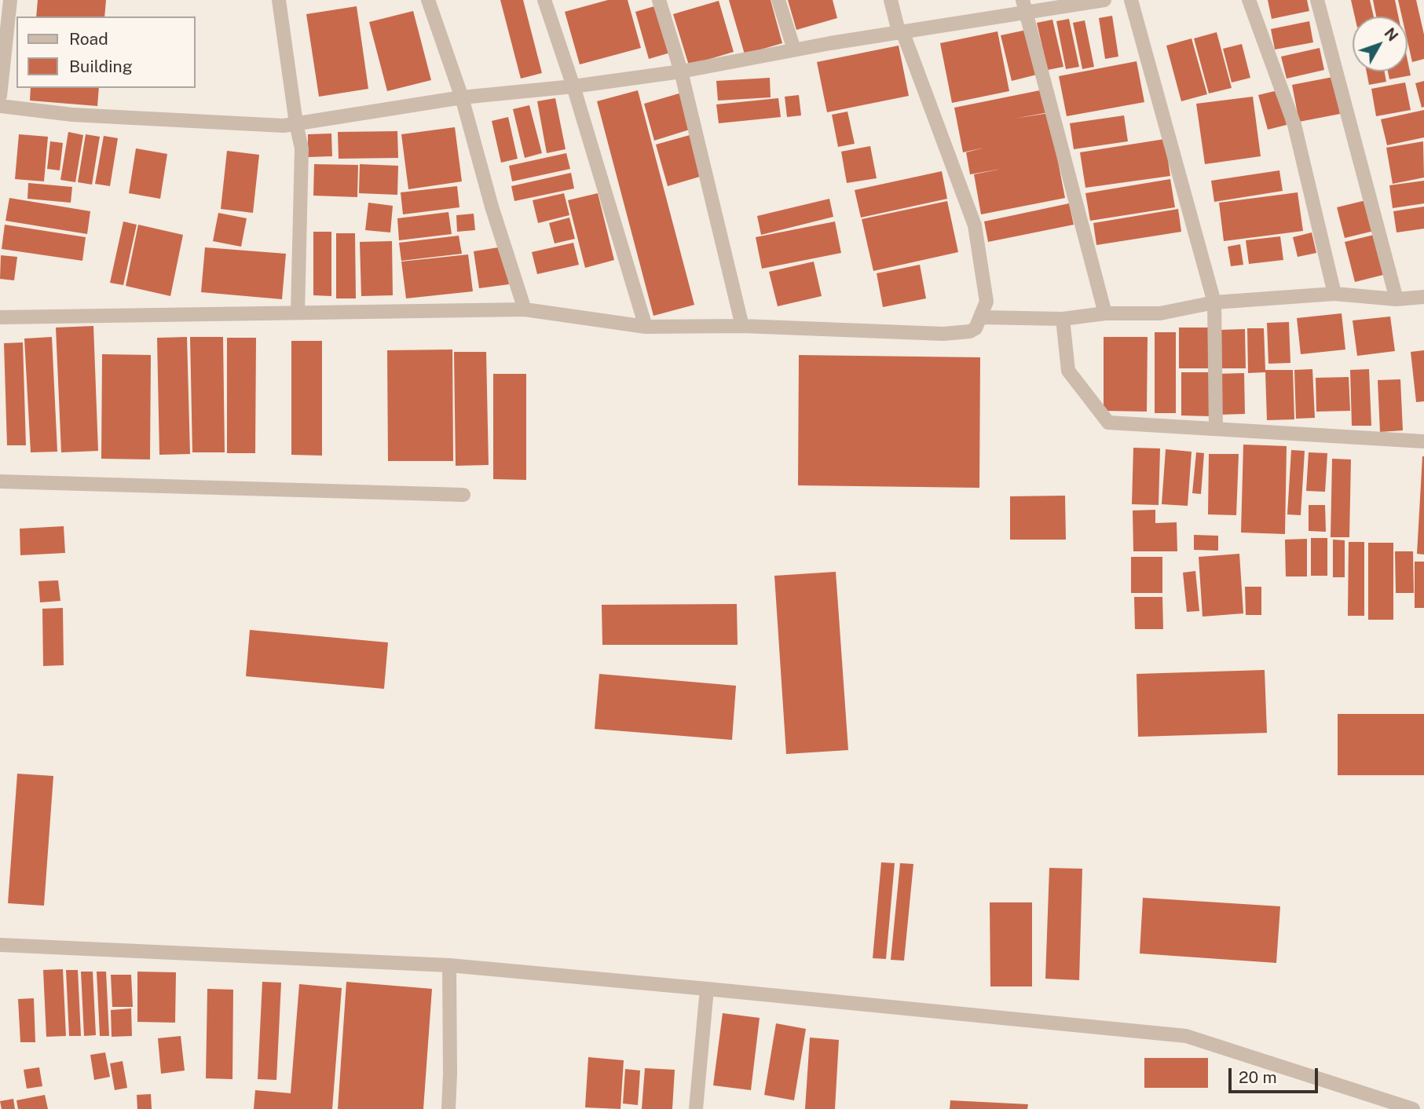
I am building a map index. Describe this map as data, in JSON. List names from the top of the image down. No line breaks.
{"legend":["Road","Building"],"scale_bar":"20 m","north":"top right"}
